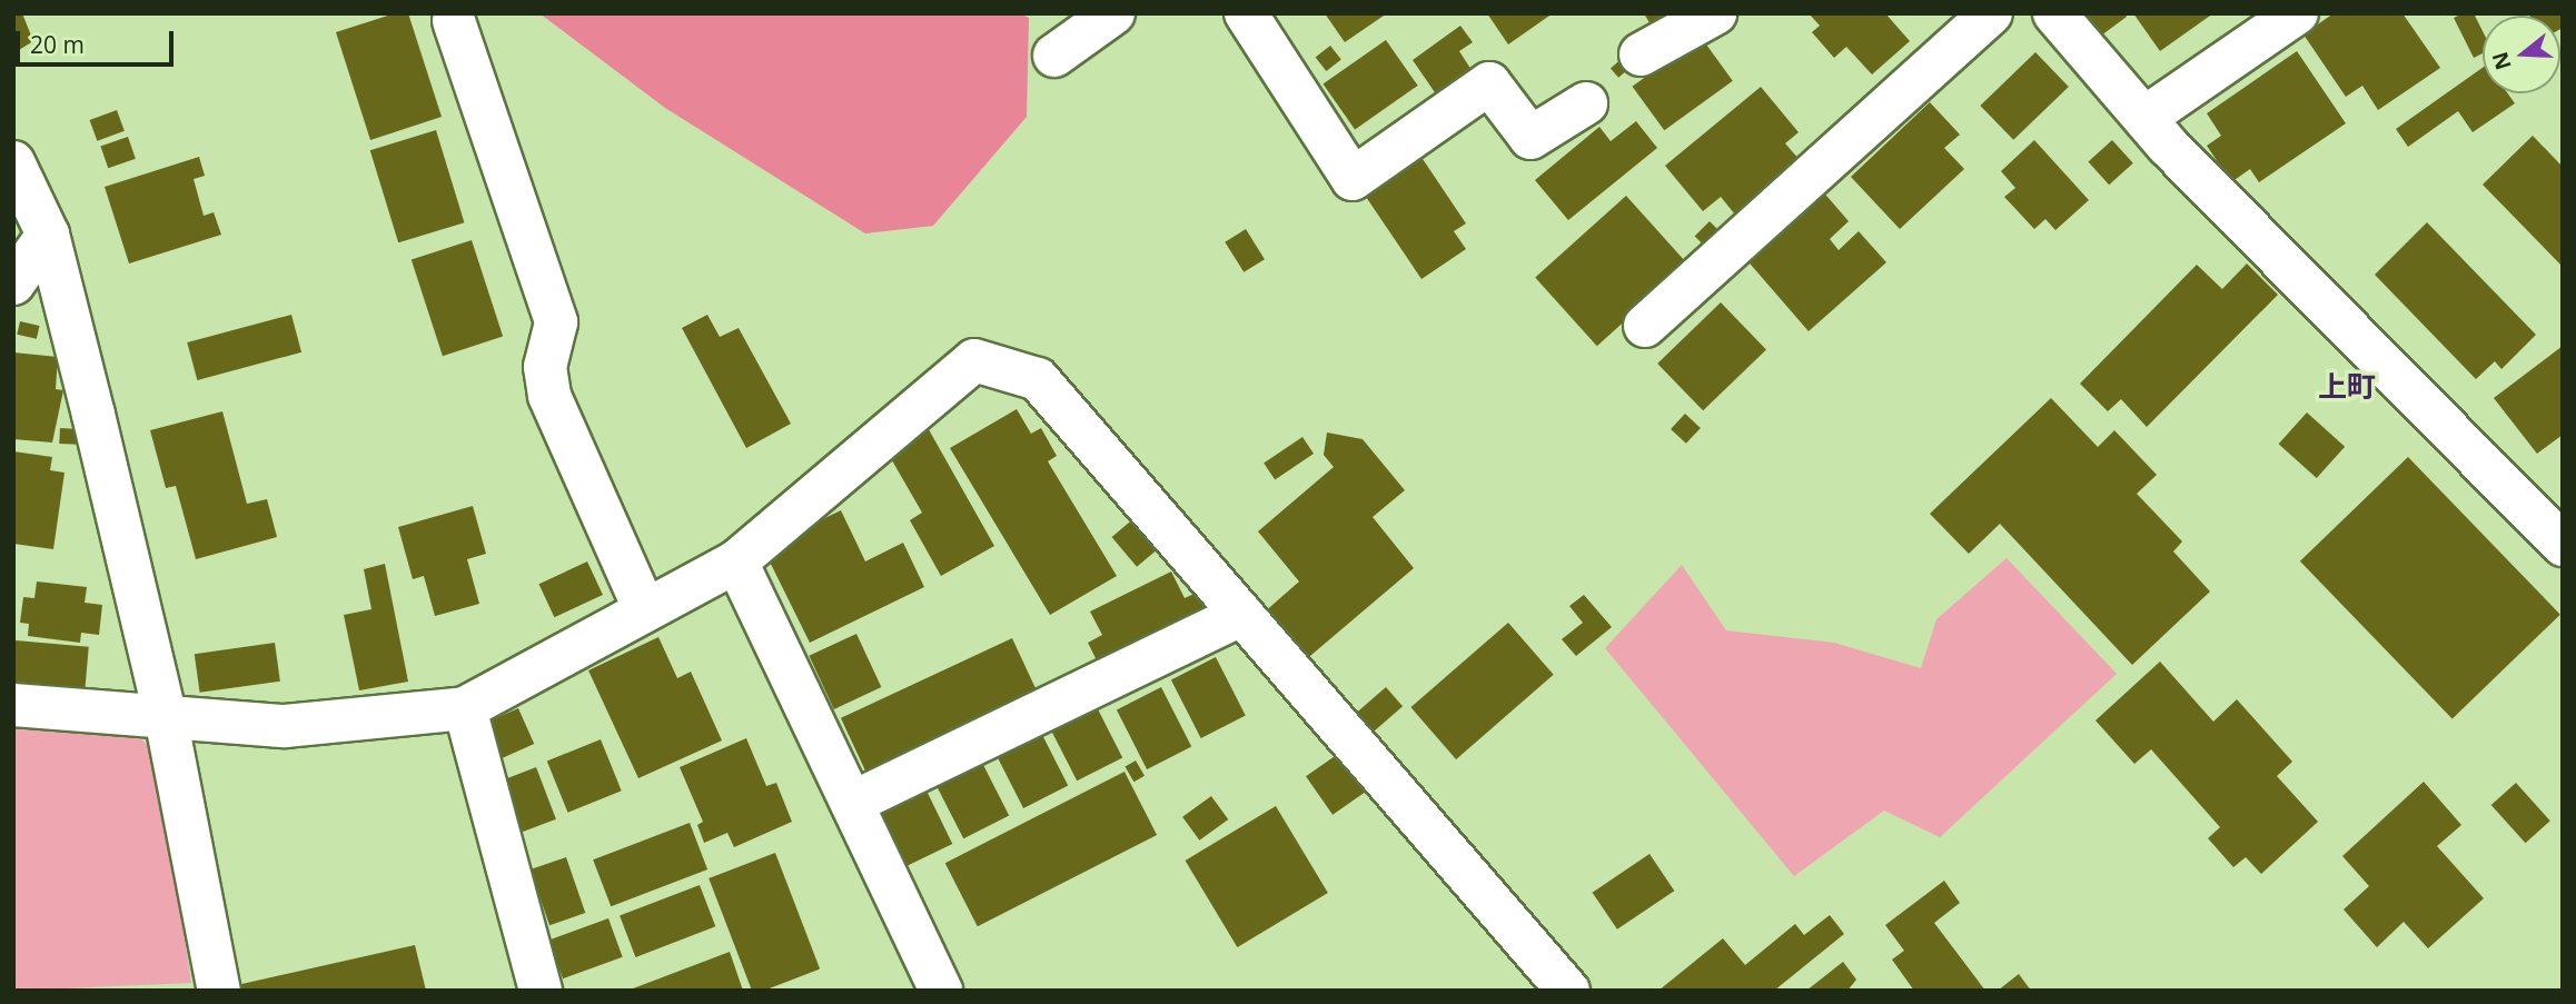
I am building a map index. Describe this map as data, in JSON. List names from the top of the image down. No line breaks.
{"districts":["上町"],"scale_bar":"20 m","north":"left"}
